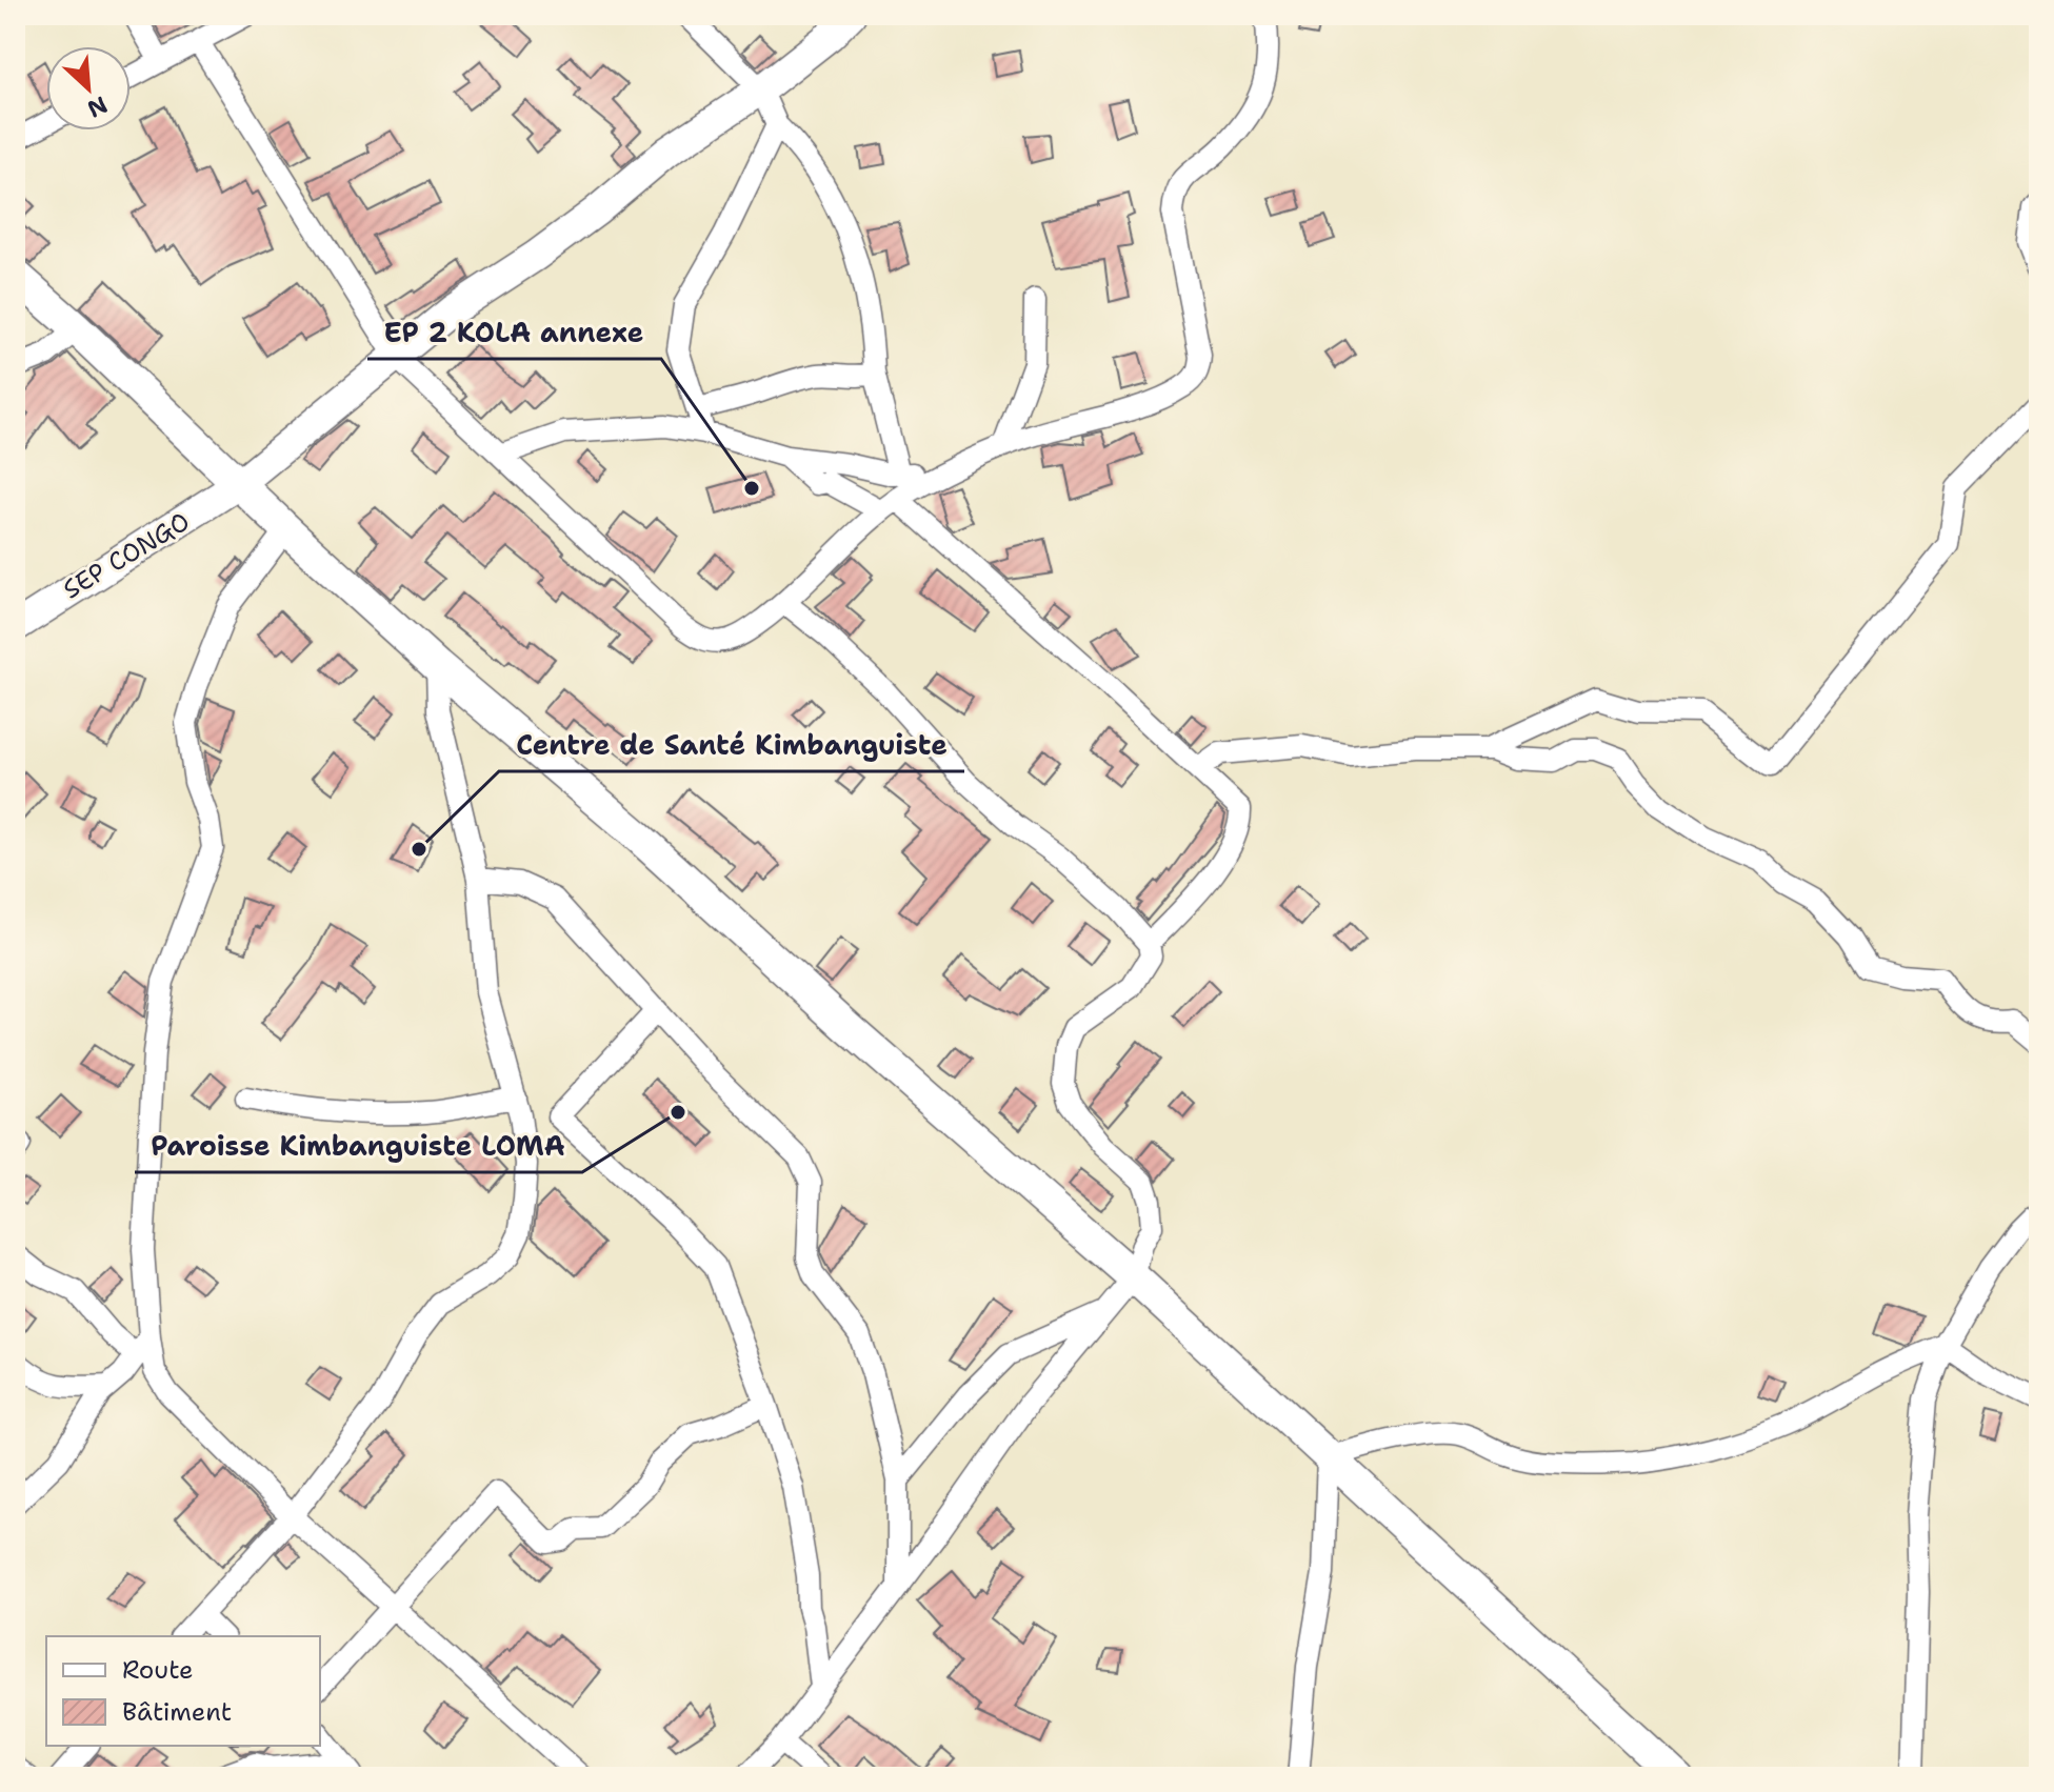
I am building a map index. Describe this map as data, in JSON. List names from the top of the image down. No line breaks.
{"streets":{"street":["SEP CONGO"]},"places":["EP 2 KOLA annexe","Centre de Santé Kimbanguiste","Paroisse Kimbanguiste LOMA"],"legend":["Route","Bâtiment"],"north":"bottom right"}
